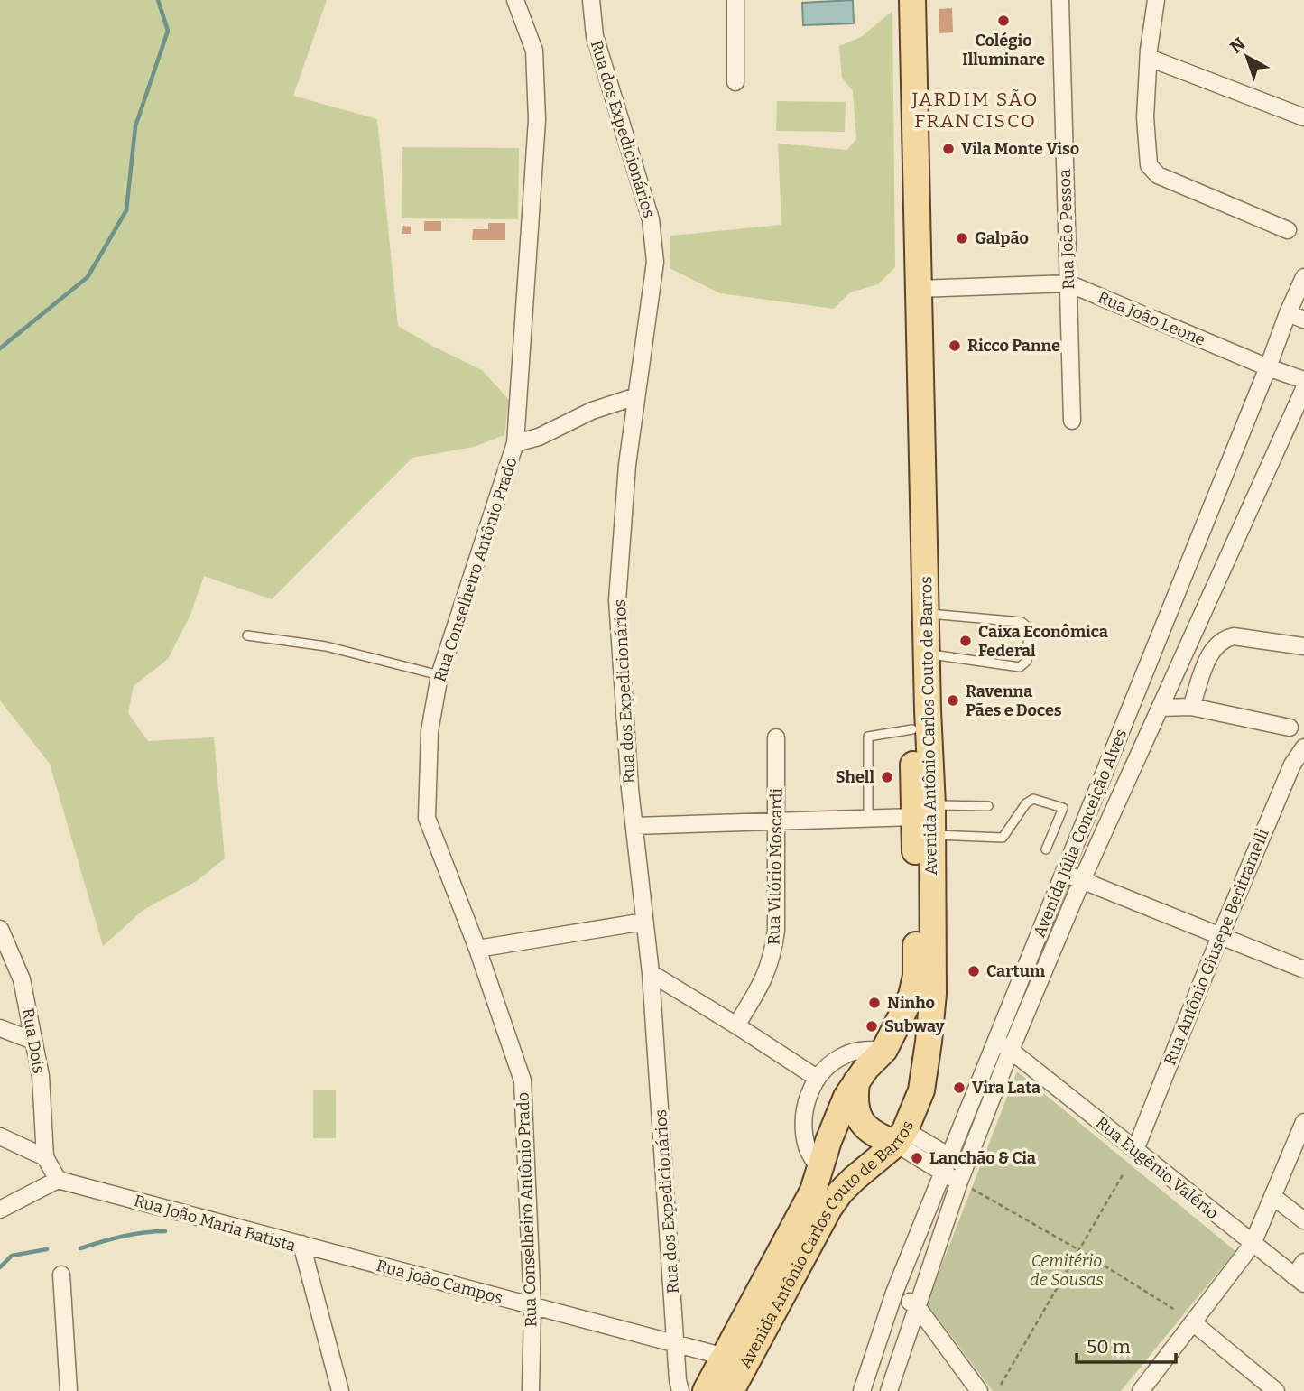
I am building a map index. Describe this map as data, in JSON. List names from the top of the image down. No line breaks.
{"streets":{"main road":["Avenida Antônio Carlos Couto de Barros"],"street":["Rua dos Expedicionários","Rua João Pessoa","Rua João Leone","Rua Conselheiro Antônio Prado","Avenida Júlia Conceição Alves","Rua Vitório Moscardi","Rua Antônio Giusepe Berltramelli","Rua Dois","Rua Eugênio Valério","Rua João Maria Batista","Rua João Campos"]},"crossings":[["Rua dos Expedicionários","Rua João Campos"],["Rua João Pessoa","Rua João Leone"],["Rua João Leone","Avenida Antônio Carlos Couto de Barros"],["Rua João Leone","Avenida Júlia Conceição Alves"],["Rua Conselheiro Antônio Prado","Rua João Campos"],["Avenida Antônio Carlos Couto de Barros","Rua João Campos"],["Avenida Júlia Conceição Alves","Rua Eugênio Valério"],["Rua Antônio Giusepe Berltramelli","Rua Eugênio Valério"],["Rua João Maria Batista","Rua João Campos"]],"districts":["JARDIM SÃO FRANCISCO"],"parks":["Cemitério de Sousas"],"places":["Colégio Illuminare","Vila Monte Viso","Galpão","Ricco Panne","Caixa Econômica Federal","Ravenna Pães e Doces","Shell","Cartum","Ninho","Subway","Vira Lata","Lanchão & Cia"],"scale_bar":"50 m","north":"top left"}
